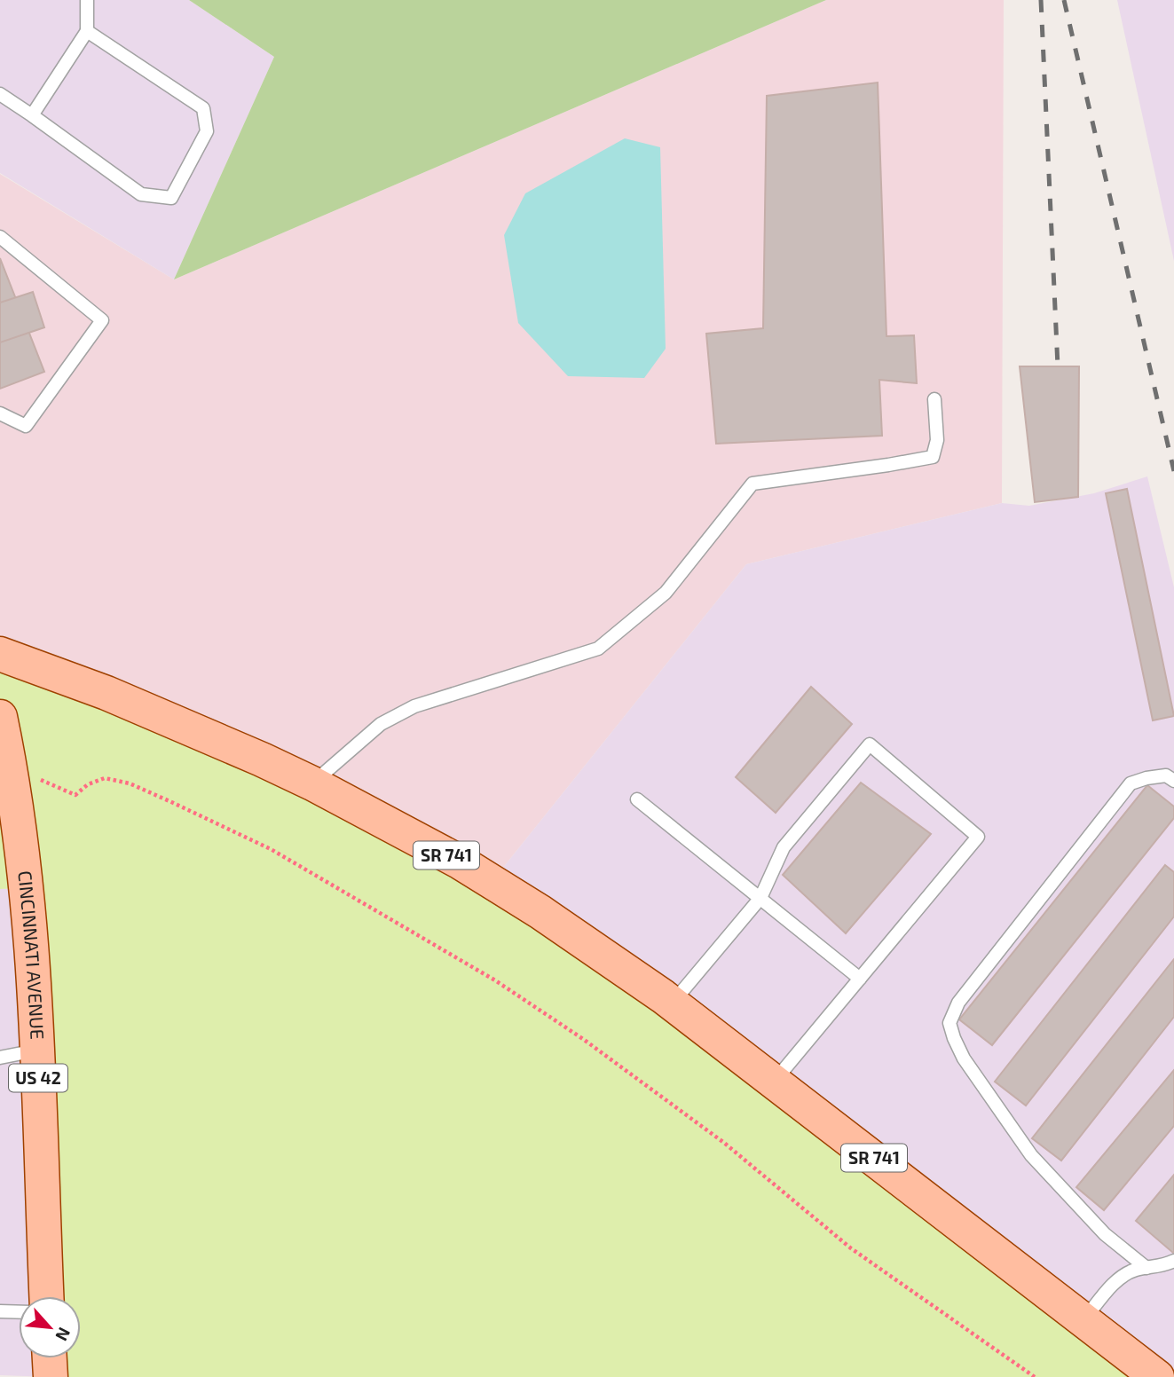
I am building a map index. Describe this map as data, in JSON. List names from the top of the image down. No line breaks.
{"streets":{"main road":["SR 741","CINCINNATI AVENUE","US 42"]},"north":"bottom right"}
